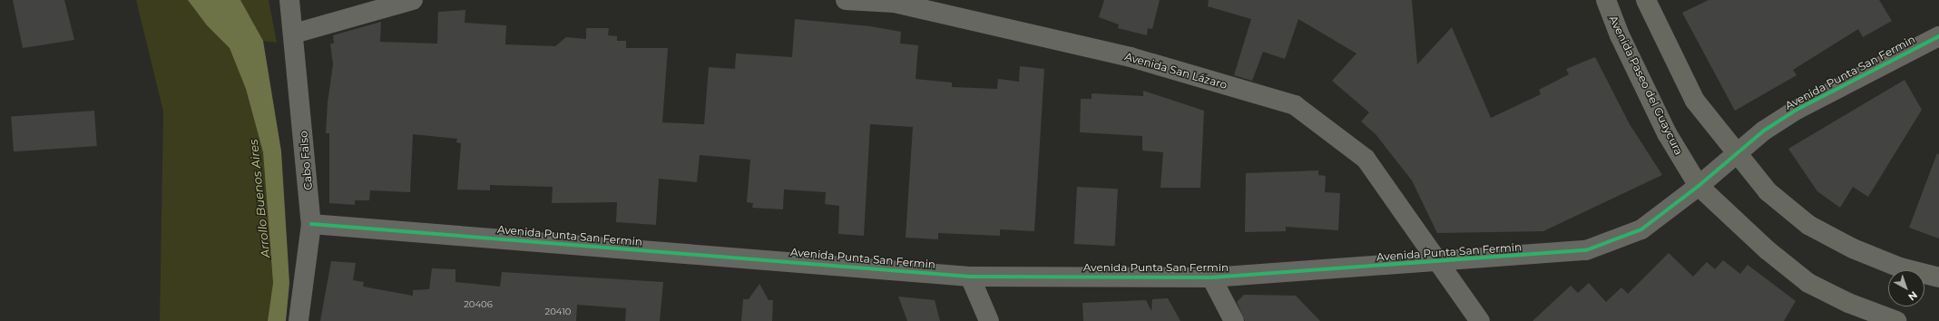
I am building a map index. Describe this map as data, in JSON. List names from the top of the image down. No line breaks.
{"streets":{"main road":["Avenida Paseo del Guaycura"],"street":["Avenida San Lázaro","Avenida Punta San Fermin","Cabo Falso"]},"crossings":[["Avenida San Lázaro","Avenida Punta San Fermin"],["Avenida Punta San Fermin","Avenida Paseo del Guaycura"],["Avenida Punta San Fermin","Cabo Falso"]],"water":["Arrollo Buenos Aires"],"house_numbers":["20406","20410"],"north":"bottom right"}
